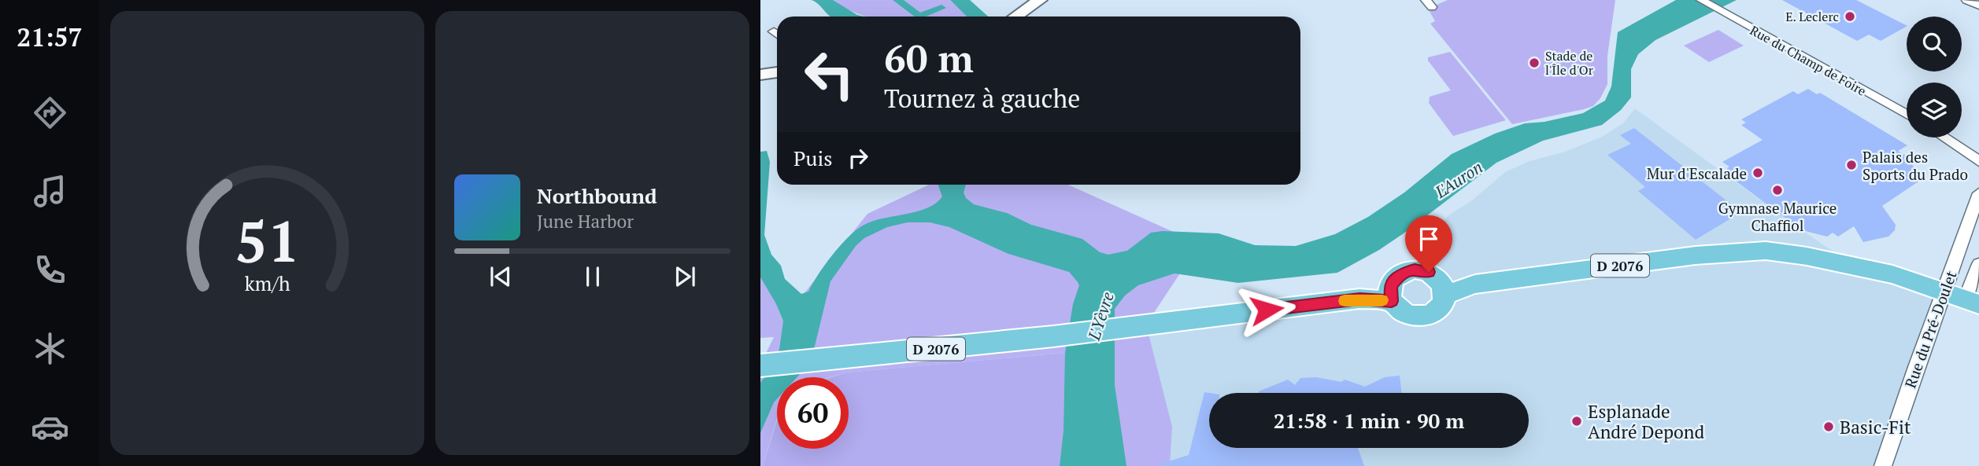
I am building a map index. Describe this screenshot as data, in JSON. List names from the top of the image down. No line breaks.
{"streets":{"main road":["D 2076"],"street":["Rue du Champ de Foire","Rue du Pré-Doulet"]},"crossings":[["D 2076","Rue du Pré-Doulet"]],"water":["L'Auron","L'Yèvre"],"places":["E. Leclerc","Stade de l'Île d'Or","Palais des Sports du Prado","Mur d'Escalade","Gymnase Maurice Chaffiol","Esplanade André Depond","Basic-Fit"],"page":{"tabs":"21:57","turn":["60 m","Tournez à gauche"],"then":"Puis","song":["Northbound","June Harbor"],"limit":"60","trip":"21:58 · 1 min · 90 m","gauge":["51","km/h"]}}
